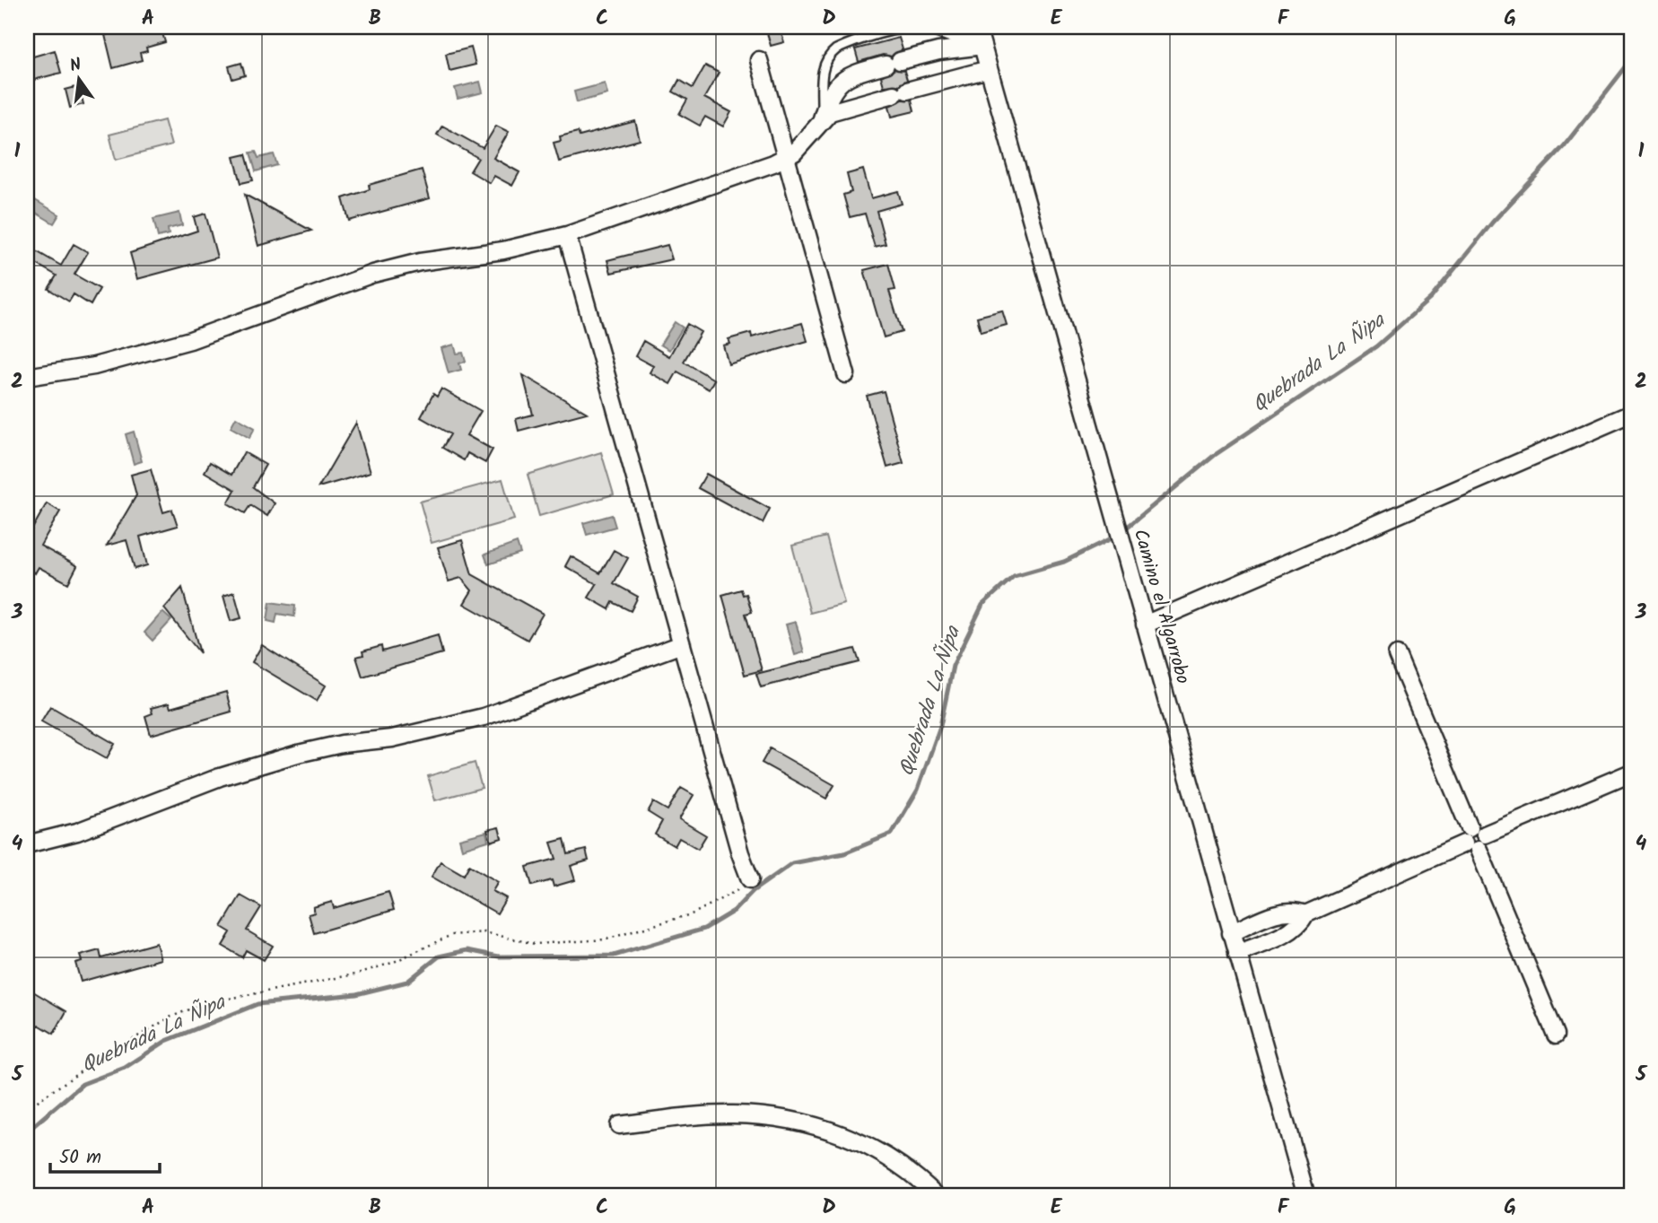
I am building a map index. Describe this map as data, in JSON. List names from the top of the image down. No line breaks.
{"streets":{"street":["Camino el Algarrobo"]},"water":["Quebrada La Ñipa"],"scale_bar":"50 m","north":"top","grid":{"columns":["A","B","C","D","E","F","G"],"rows":["1","2","3","4","5"]}}
